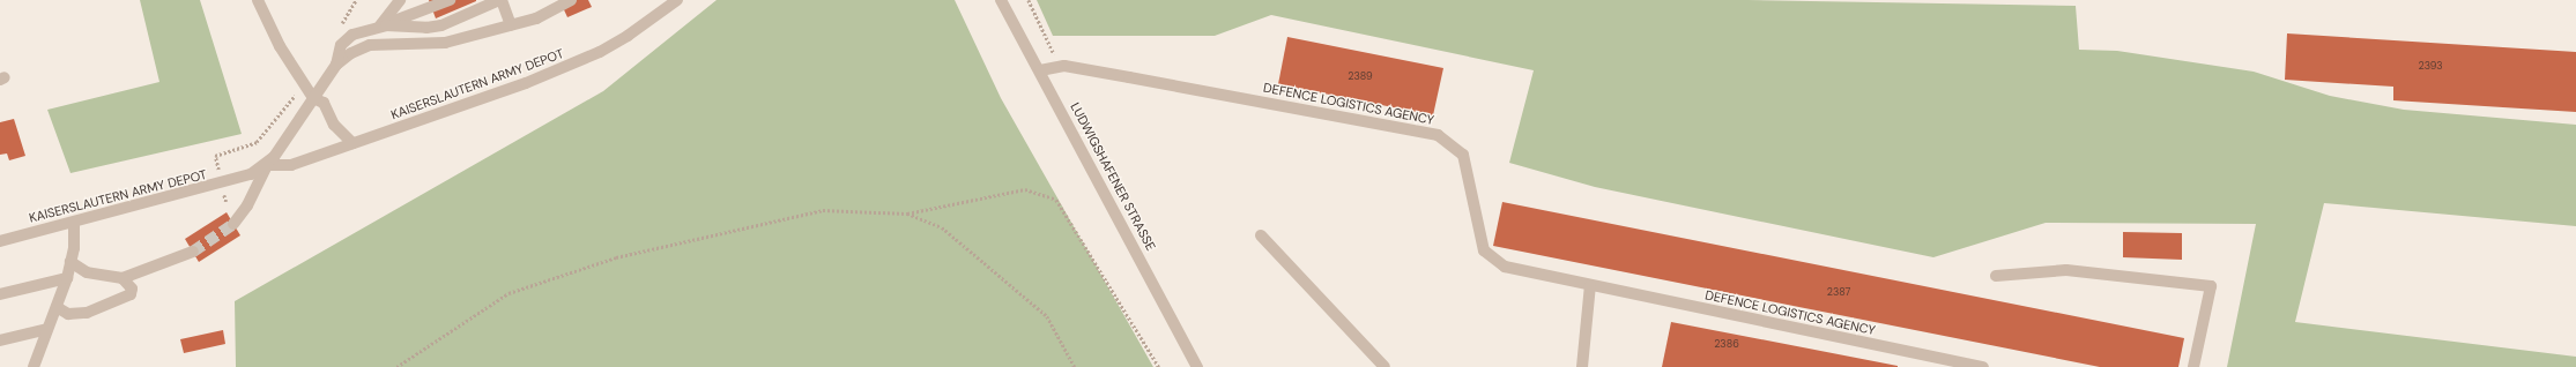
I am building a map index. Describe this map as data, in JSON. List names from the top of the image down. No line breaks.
{"streets":{"street":["KAISERSLAUTERN ARMY DEPOT","DEFENCE LOGISTICS AGENCY","LUDWIGSHAFENER STRASSE"]},"crossings":[["DEFENCE LOGISTICS AGENCY","LUDWIGSHAFENER STRASSE"]],"house_numbers":["2393","2389","2387","2386"]}
